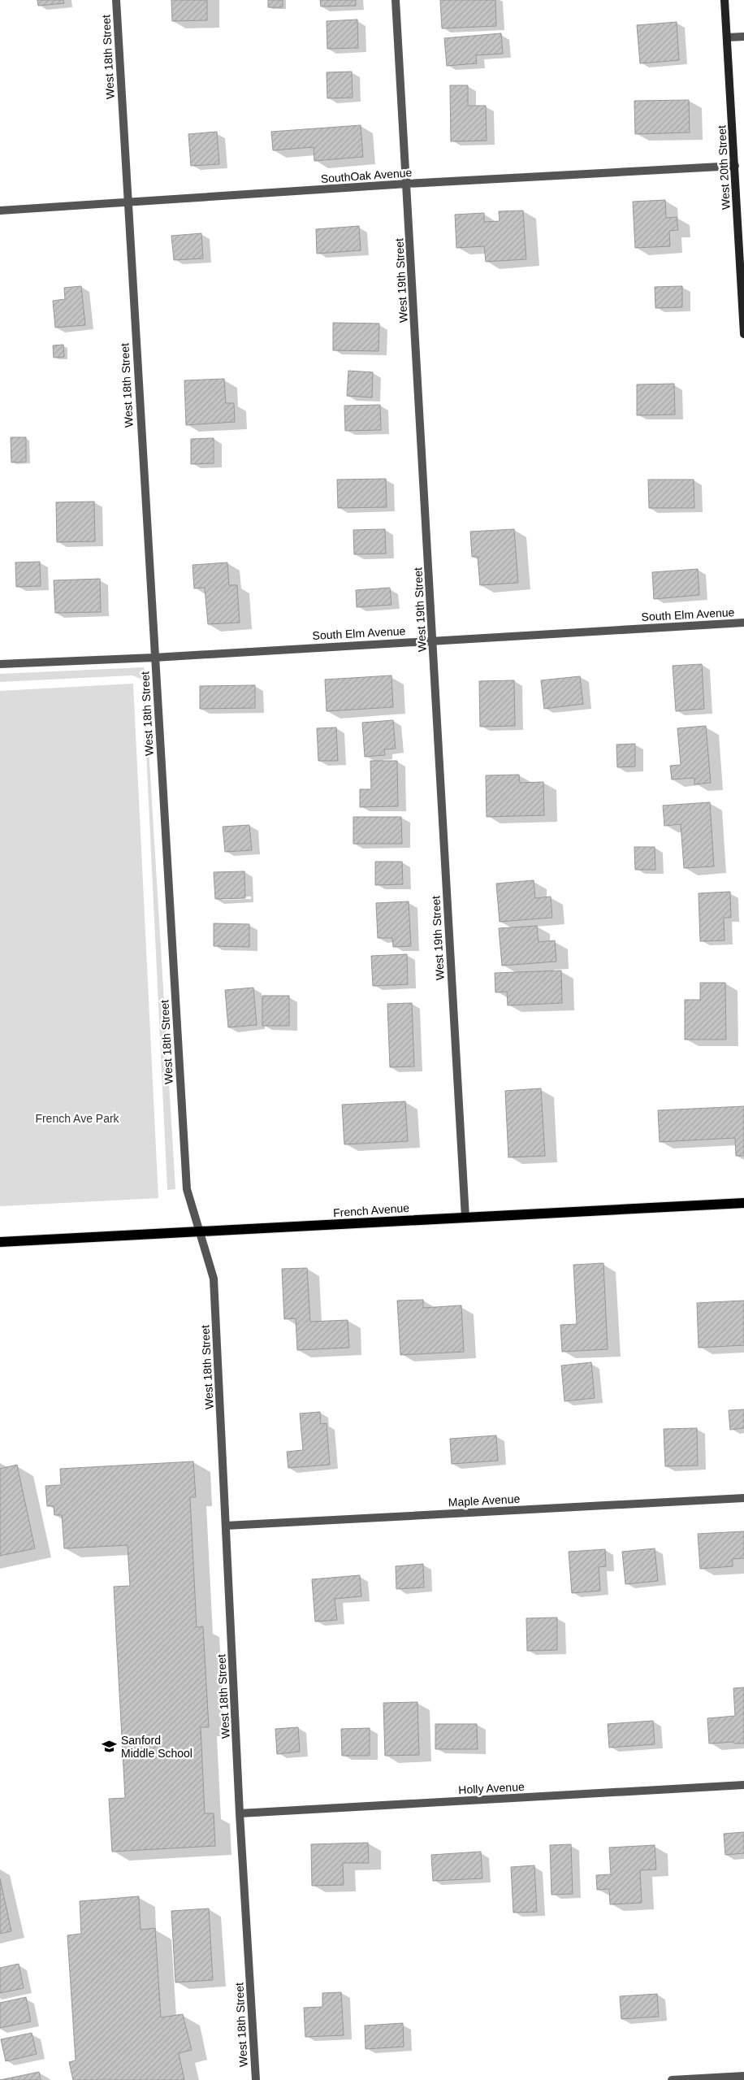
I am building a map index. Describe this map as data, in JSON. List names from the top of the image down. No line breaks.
{"streets":{"main road":["French Avenue"],"street":["West 18th Street","West 20th Street","SouthOak Avenue","West 19th Street","South Elm Avenue","Maple Avenue","Holly Avenue"]},"crossings":[["West 18th Street","SouthOak Avenue"],["West 18th Street","South Elm Avenue"],["West 18th Street","French Avenue"],["West 18th Street","Maple Avenue"],["West 18th Street","Holly Avenue"],["West 20th Street","SouthOak Avenue"],["SouthOak Avenue","West 19th Street"],["West 19th Street","South Elm Avenue"],["West 19th Street","French Avenue"]],"parks":["French Ave Park"],"places":{"school or university":["Sanford Middle School"]}}
